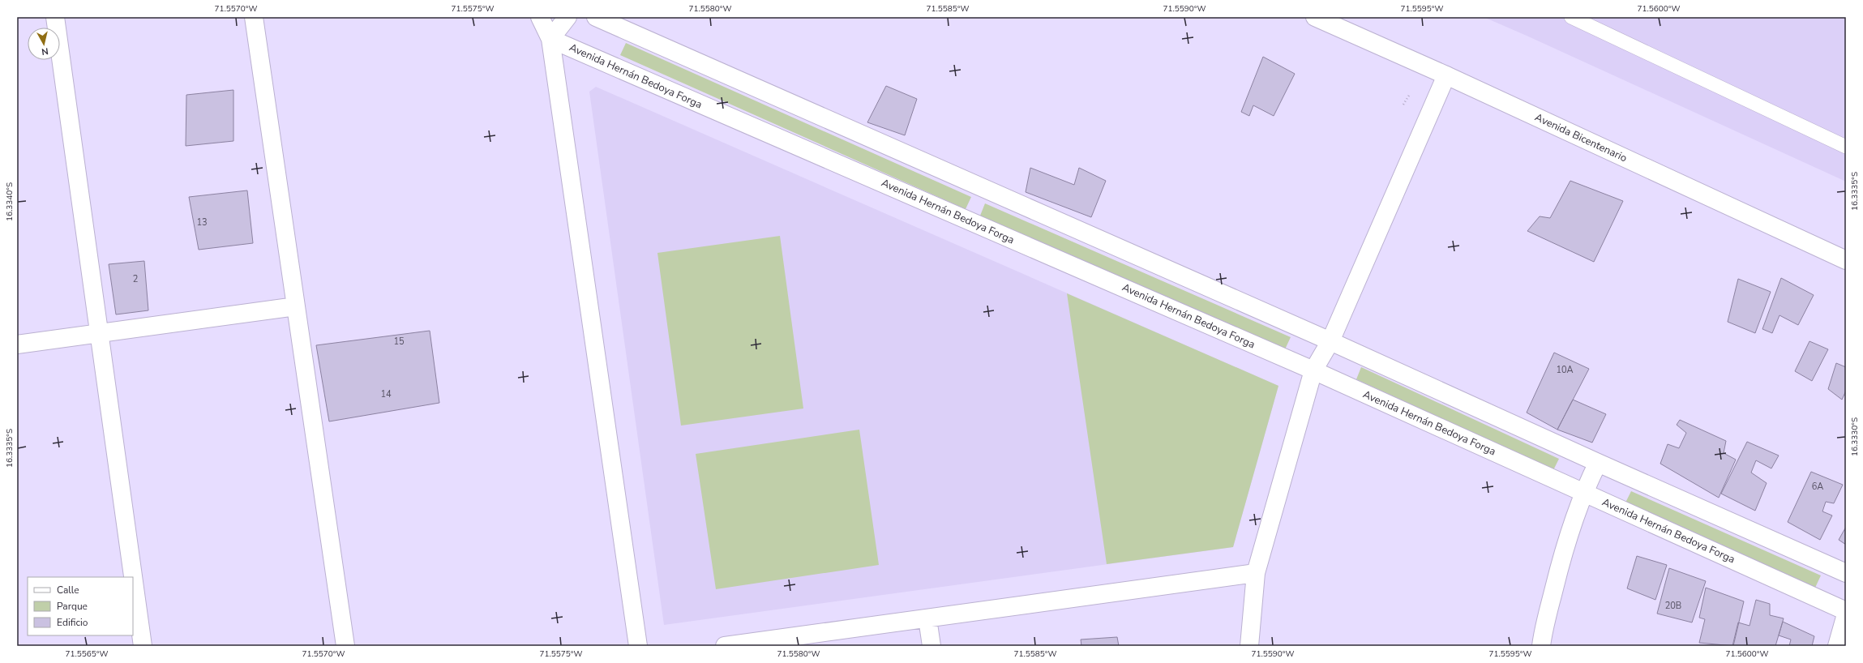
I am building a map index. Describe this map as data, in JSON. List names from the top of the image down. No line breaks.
{"streets":{"street":["Avenida Hernán Bedoya Forga","Avenida Bicentenario"]},"house_numbers":["13","2","15","10A","14","6A","20B"],"legend":["Calle","Parque","Edificio"],"north":"bottom","coordinates":["71.5570°W","71.5575°W","71.5580°W","71.5585°W","71.5590°W","71.5595°W","71.5600°W","16.3335°S","16.3340°S","16.3330°S","71.5565°W"]}
